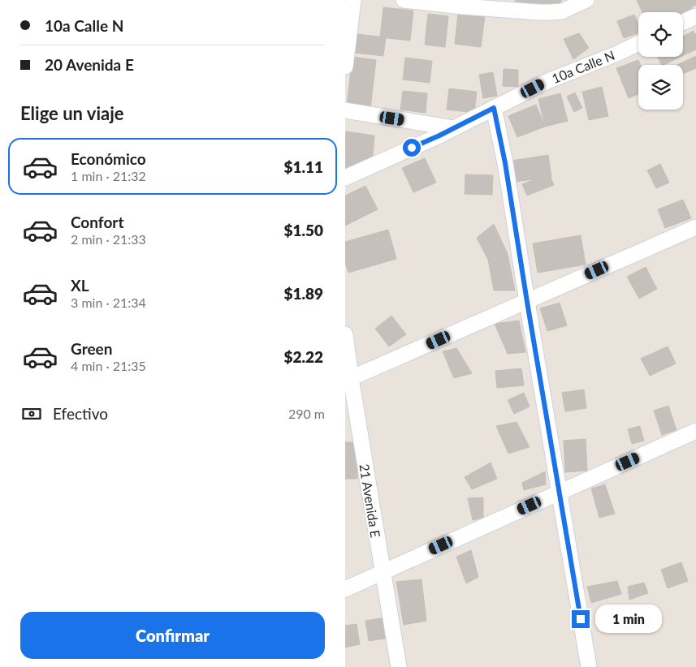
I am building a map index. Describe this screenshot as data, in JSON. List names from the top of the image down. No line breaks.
{"streets":{"street":["10a Calle N","21 Avenida E"]},"page":{"banner":["10a Calle N","20 Avenida E"],"heading":"Elige un viaje","list":[{"name":"Económico","note":"1 min · 21:32","value":"$1.11"},{"name":"Confort","note":"2 min · 21:33","value":"$1.50"},{"name":"XL","note":"3 min · 21:34","value":"$1.89"},{"name":"Green","note":"4 min · 21:35","value":"$2.22"}],"pay":["Efectivo","290 m"],"buttons":"Confirmar","bubble":"1 min"}}
